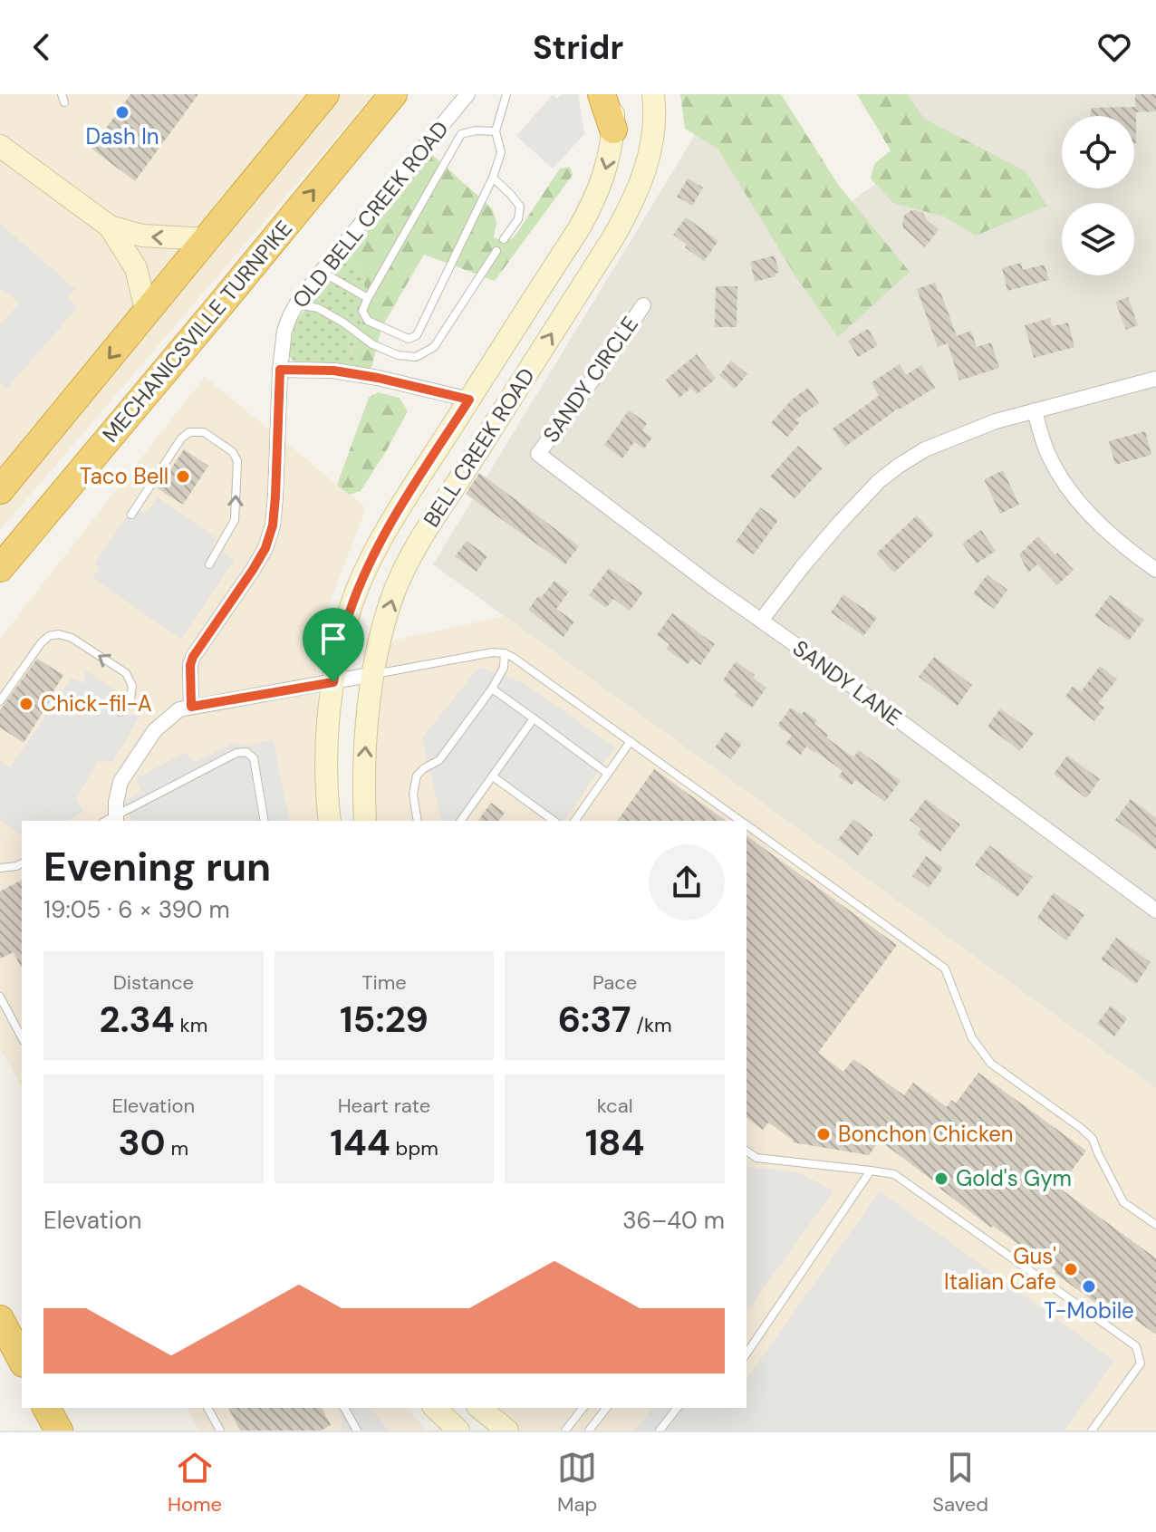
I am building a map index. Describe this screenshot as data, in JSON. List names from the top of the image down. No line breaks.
{"streets":{"highway":["MECHANICSVILLE TURNPIKE"],"main road":["BELL CREEK ROAD"],"street":["OLD BELL CREEK ROAD","SANDY CIRCLE","SANDY LANE"]},"crossings":[["SANDY CIRCLE","SANDY LANE"]],"places":["Dash In","Taco Bell","Chick-fil-A","Bonchon Chicken","Gold's Gym","Gus' Italian Cafe","T-Mobile"],"page":{"header":"Stridr","heading":["Evening run","19:05 · 6 × 390 m"],"stats":[["Distance","2.34 km"],["Time","15:29"],["Pace","6:37 /km"],["Elevation","30 m"],["Heart rate","144 bpm"],["kcal","184"]],"chart":["Elevation","36–40 m"],"tabs":["Home","Map","Saved"]}}
